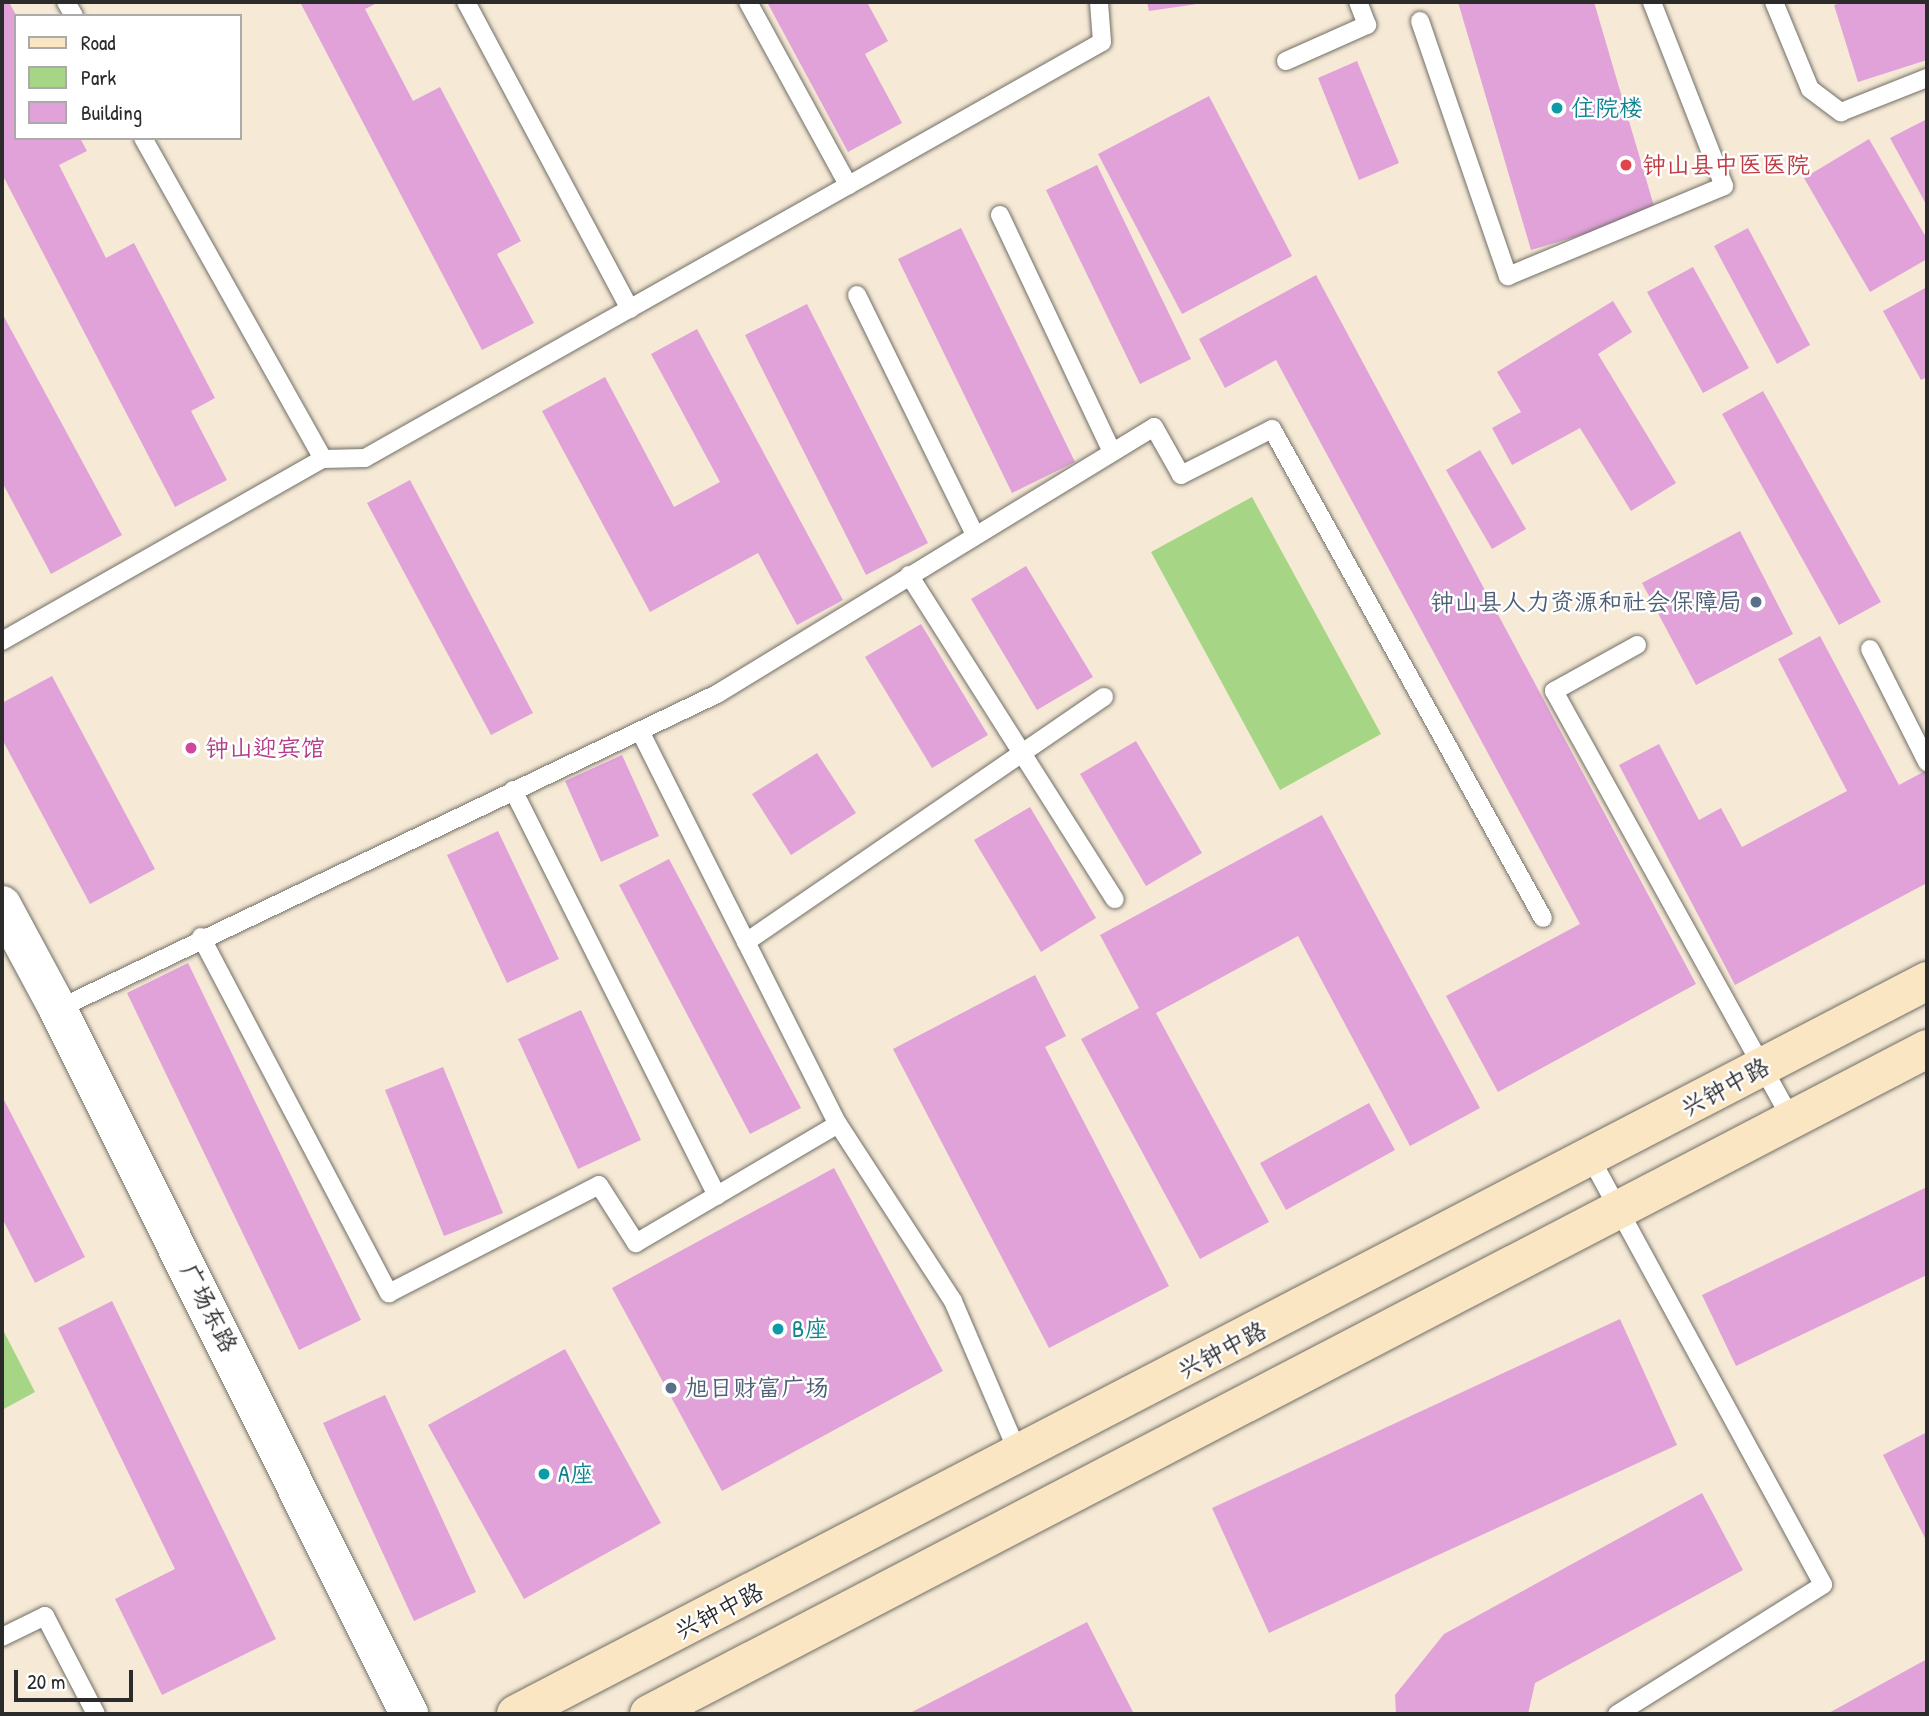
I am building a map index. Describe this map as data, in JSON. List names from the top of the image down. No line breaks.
{"streets":{"main road":["兴钟中路"],"street":["广场东路"]},"places":["住院楼","钟山县中医医院","钟山县人力资源和社会保障局","钟山迎宾馆","B座","旭日财富广场","A座"],"legend":["Road","Park","Building"],"scale_bar":"20 m"}
